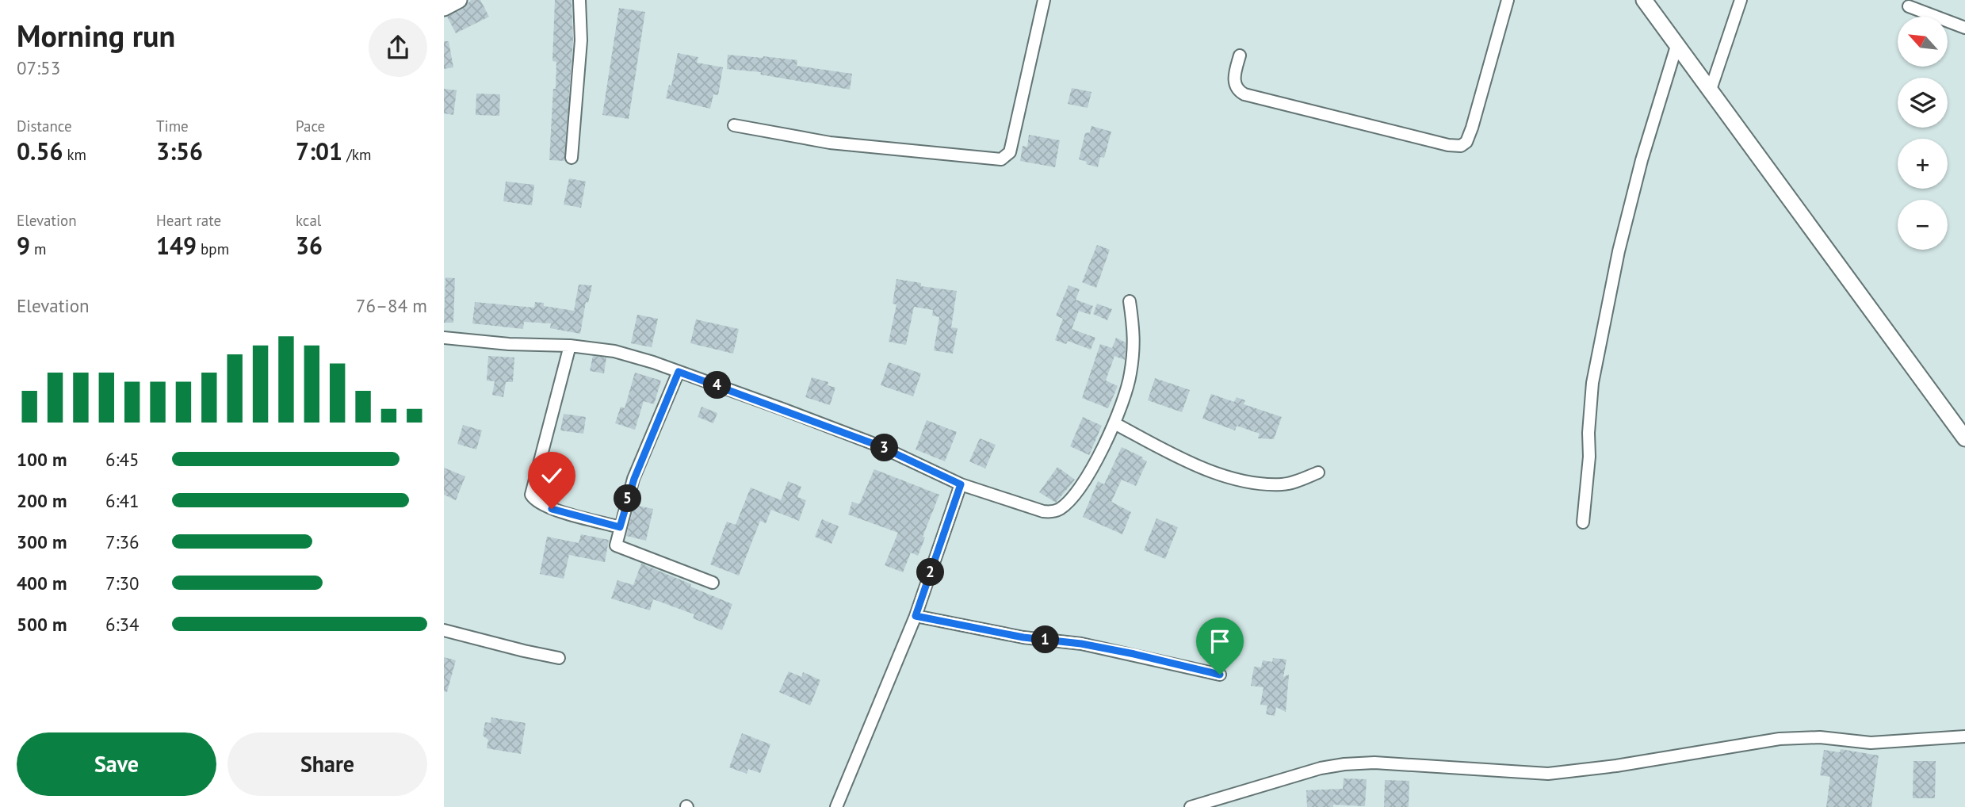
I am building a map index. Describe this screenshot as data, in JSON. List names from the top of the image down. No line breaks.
{"north":"top left","page":{"heading":["Morning run","07:53"],"map_buttons":["+","−"],"stats":[["Distance","0.56 km"],["Time","3:56"],["Pace","7:01 /km"],["Elevation","9 m"],["Heart rate","149 bpm"],["kcal","36"]],"chart":["Elevation","76–84 m"],"pins":["4","3","5","2","1"],"list":[{"name":"100 m","note":"6:45"},{"name":"200 m","note":"6:41"},{"name":"300 m","note":"7:36"},{"name":"400 m","note":"7:30"},{"name":"500 m","note":"6:34"}],"buttons":["Save","Share"]}}
